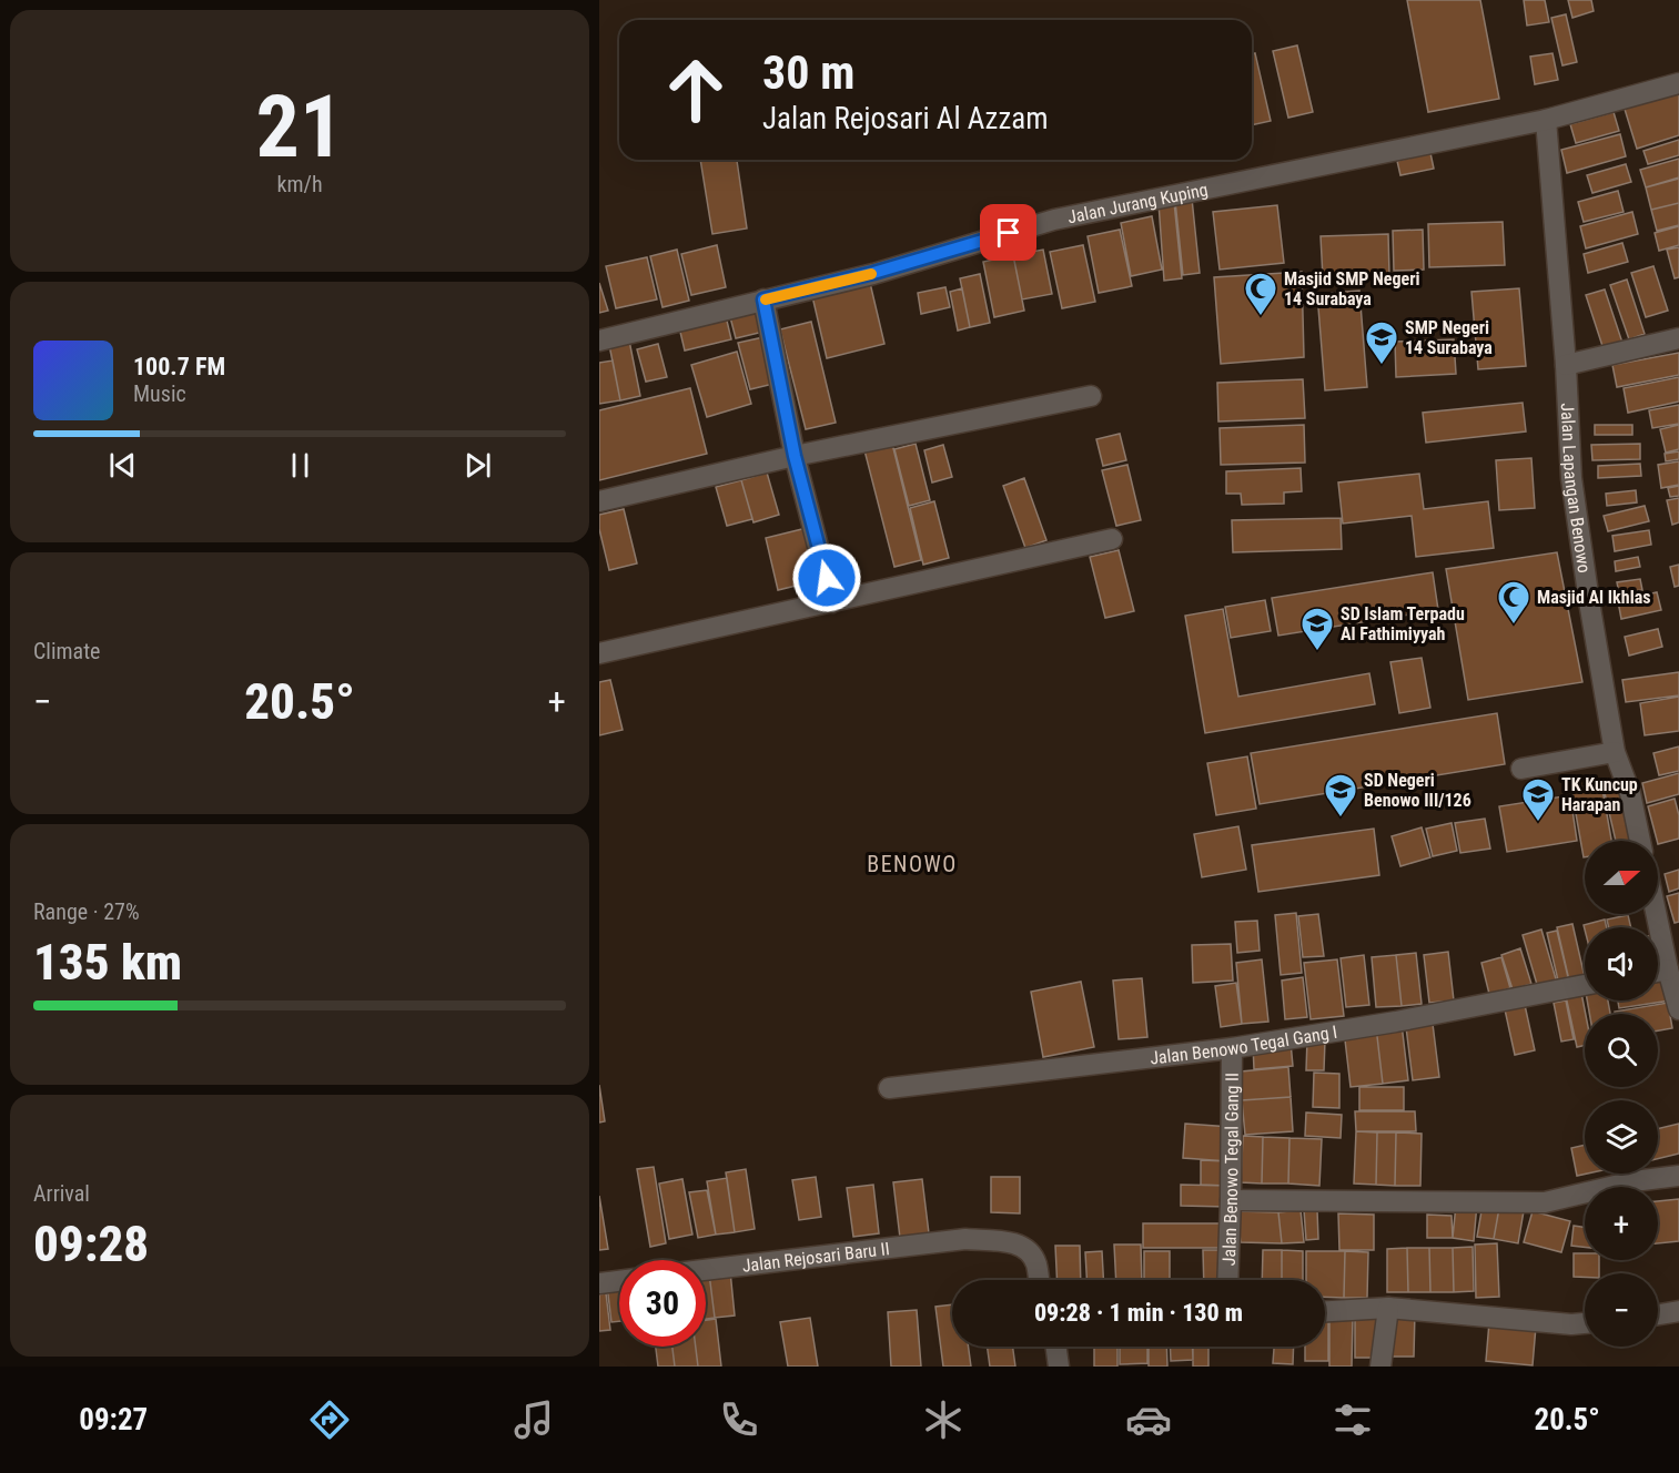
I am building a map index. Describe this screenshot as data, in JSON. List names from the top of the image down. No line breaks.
{"streets":{"street":["Jalan Jurang Kuping","Jalan Lapangan Benowo","Jalan Benowo Tegal Gang I","Jalan Benowo Tegal Gang II","Jalan Rejosari Baru II"]},"crossings":[["Jalan Jurang Kuping","Jalan Lapangan Benowo"],["Jalan Benowo Tegal Gang I","Jalan Benowo Tegal Gang II"]],"districts":["BENOWO"],"places":{"mosque":["Masjid SMP Negeri 14 Surabaya","Masjid Al Ikhlas"],"school or university":["SMP Negeri 14 Surabaya","SD Islam Terpadu Al Fathimiyyah","SD Negeri Benowo III/126","TK Kuncup Harapan"]},"north":"right","page":{"tile":[["21","km/h"],"Climate",["Range · 27%","135 km"],["Arrival","09:28"]],"turn":["30 m","Jalan Rejosari Al Azzam"],"song":["100.7 FM","Music"],"heat":["−","20.5°","+"],"map_buttons":["+","−"],"limit":"30","trip":"09:28 · 1 min · 130 m","tabs":["09:27","20.5°"]}}
